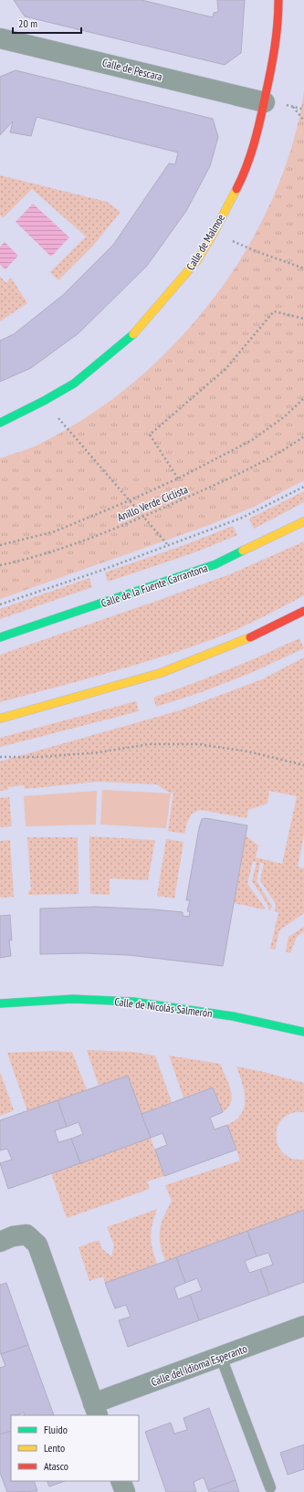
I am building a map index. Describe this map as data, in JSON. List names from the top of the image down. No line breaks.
{"streets":{"street":["Calle de Pescara","Calle de Malmoe","Calle de la Fuente Carrantona","Calle de Nicolás Salmerón","Calle del Idioma Esperanto"],"path":["Anillo Verde Ciclista"]},"crossings":[["Calle de Pescara","Calle de Malmoe"]],"legend":["Fluido","Lento","Atasco"],"scale_bar":"20 m"}
